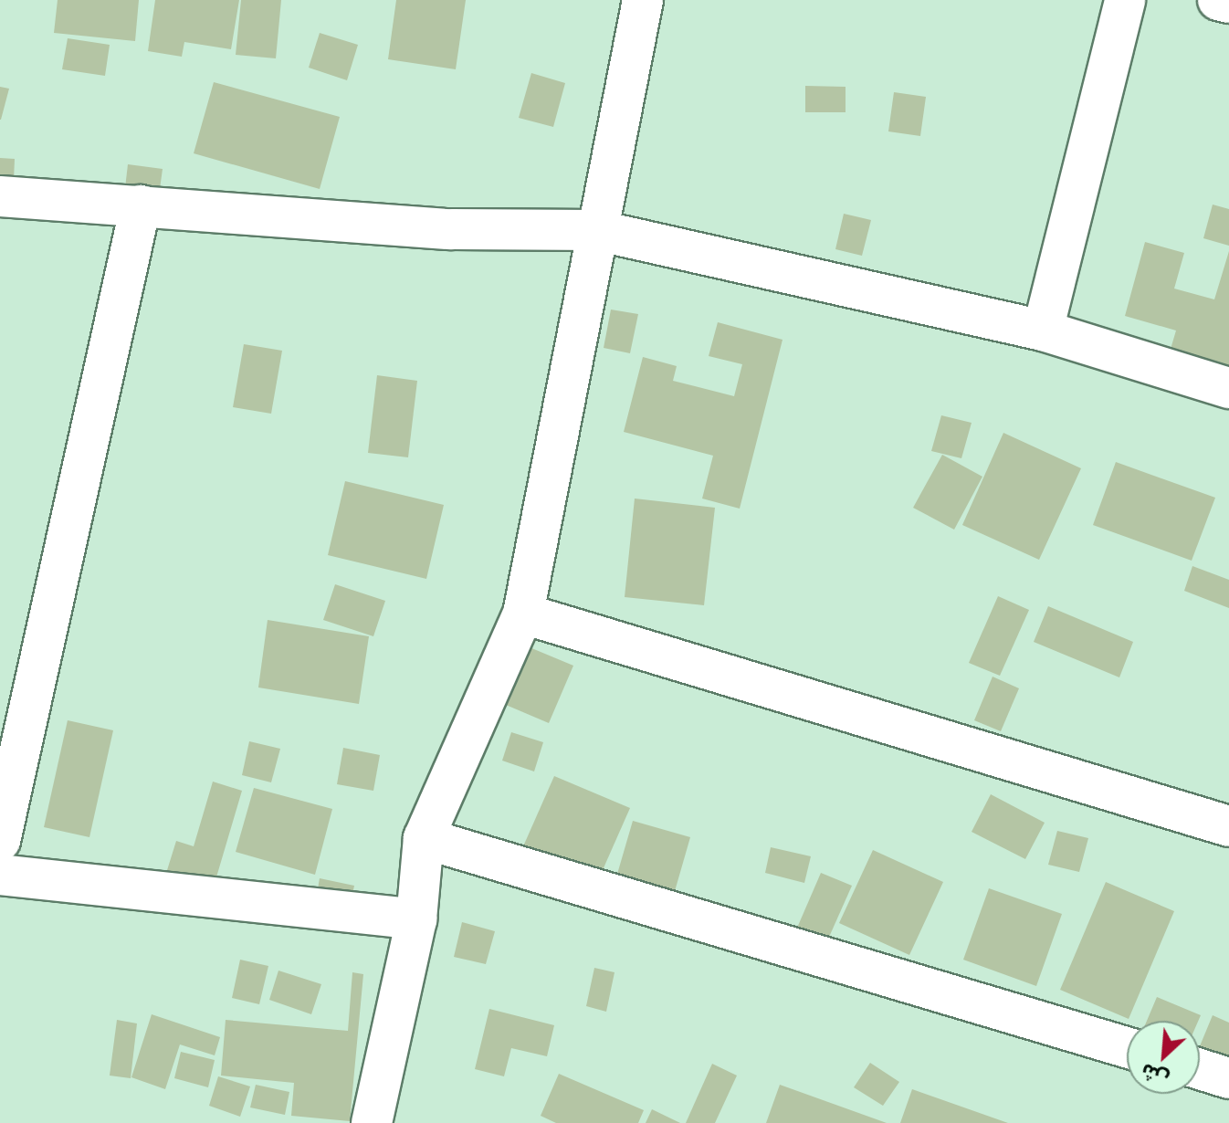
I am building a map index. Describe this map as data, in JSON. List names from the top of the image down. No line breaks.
{"north":"bottom left"}
